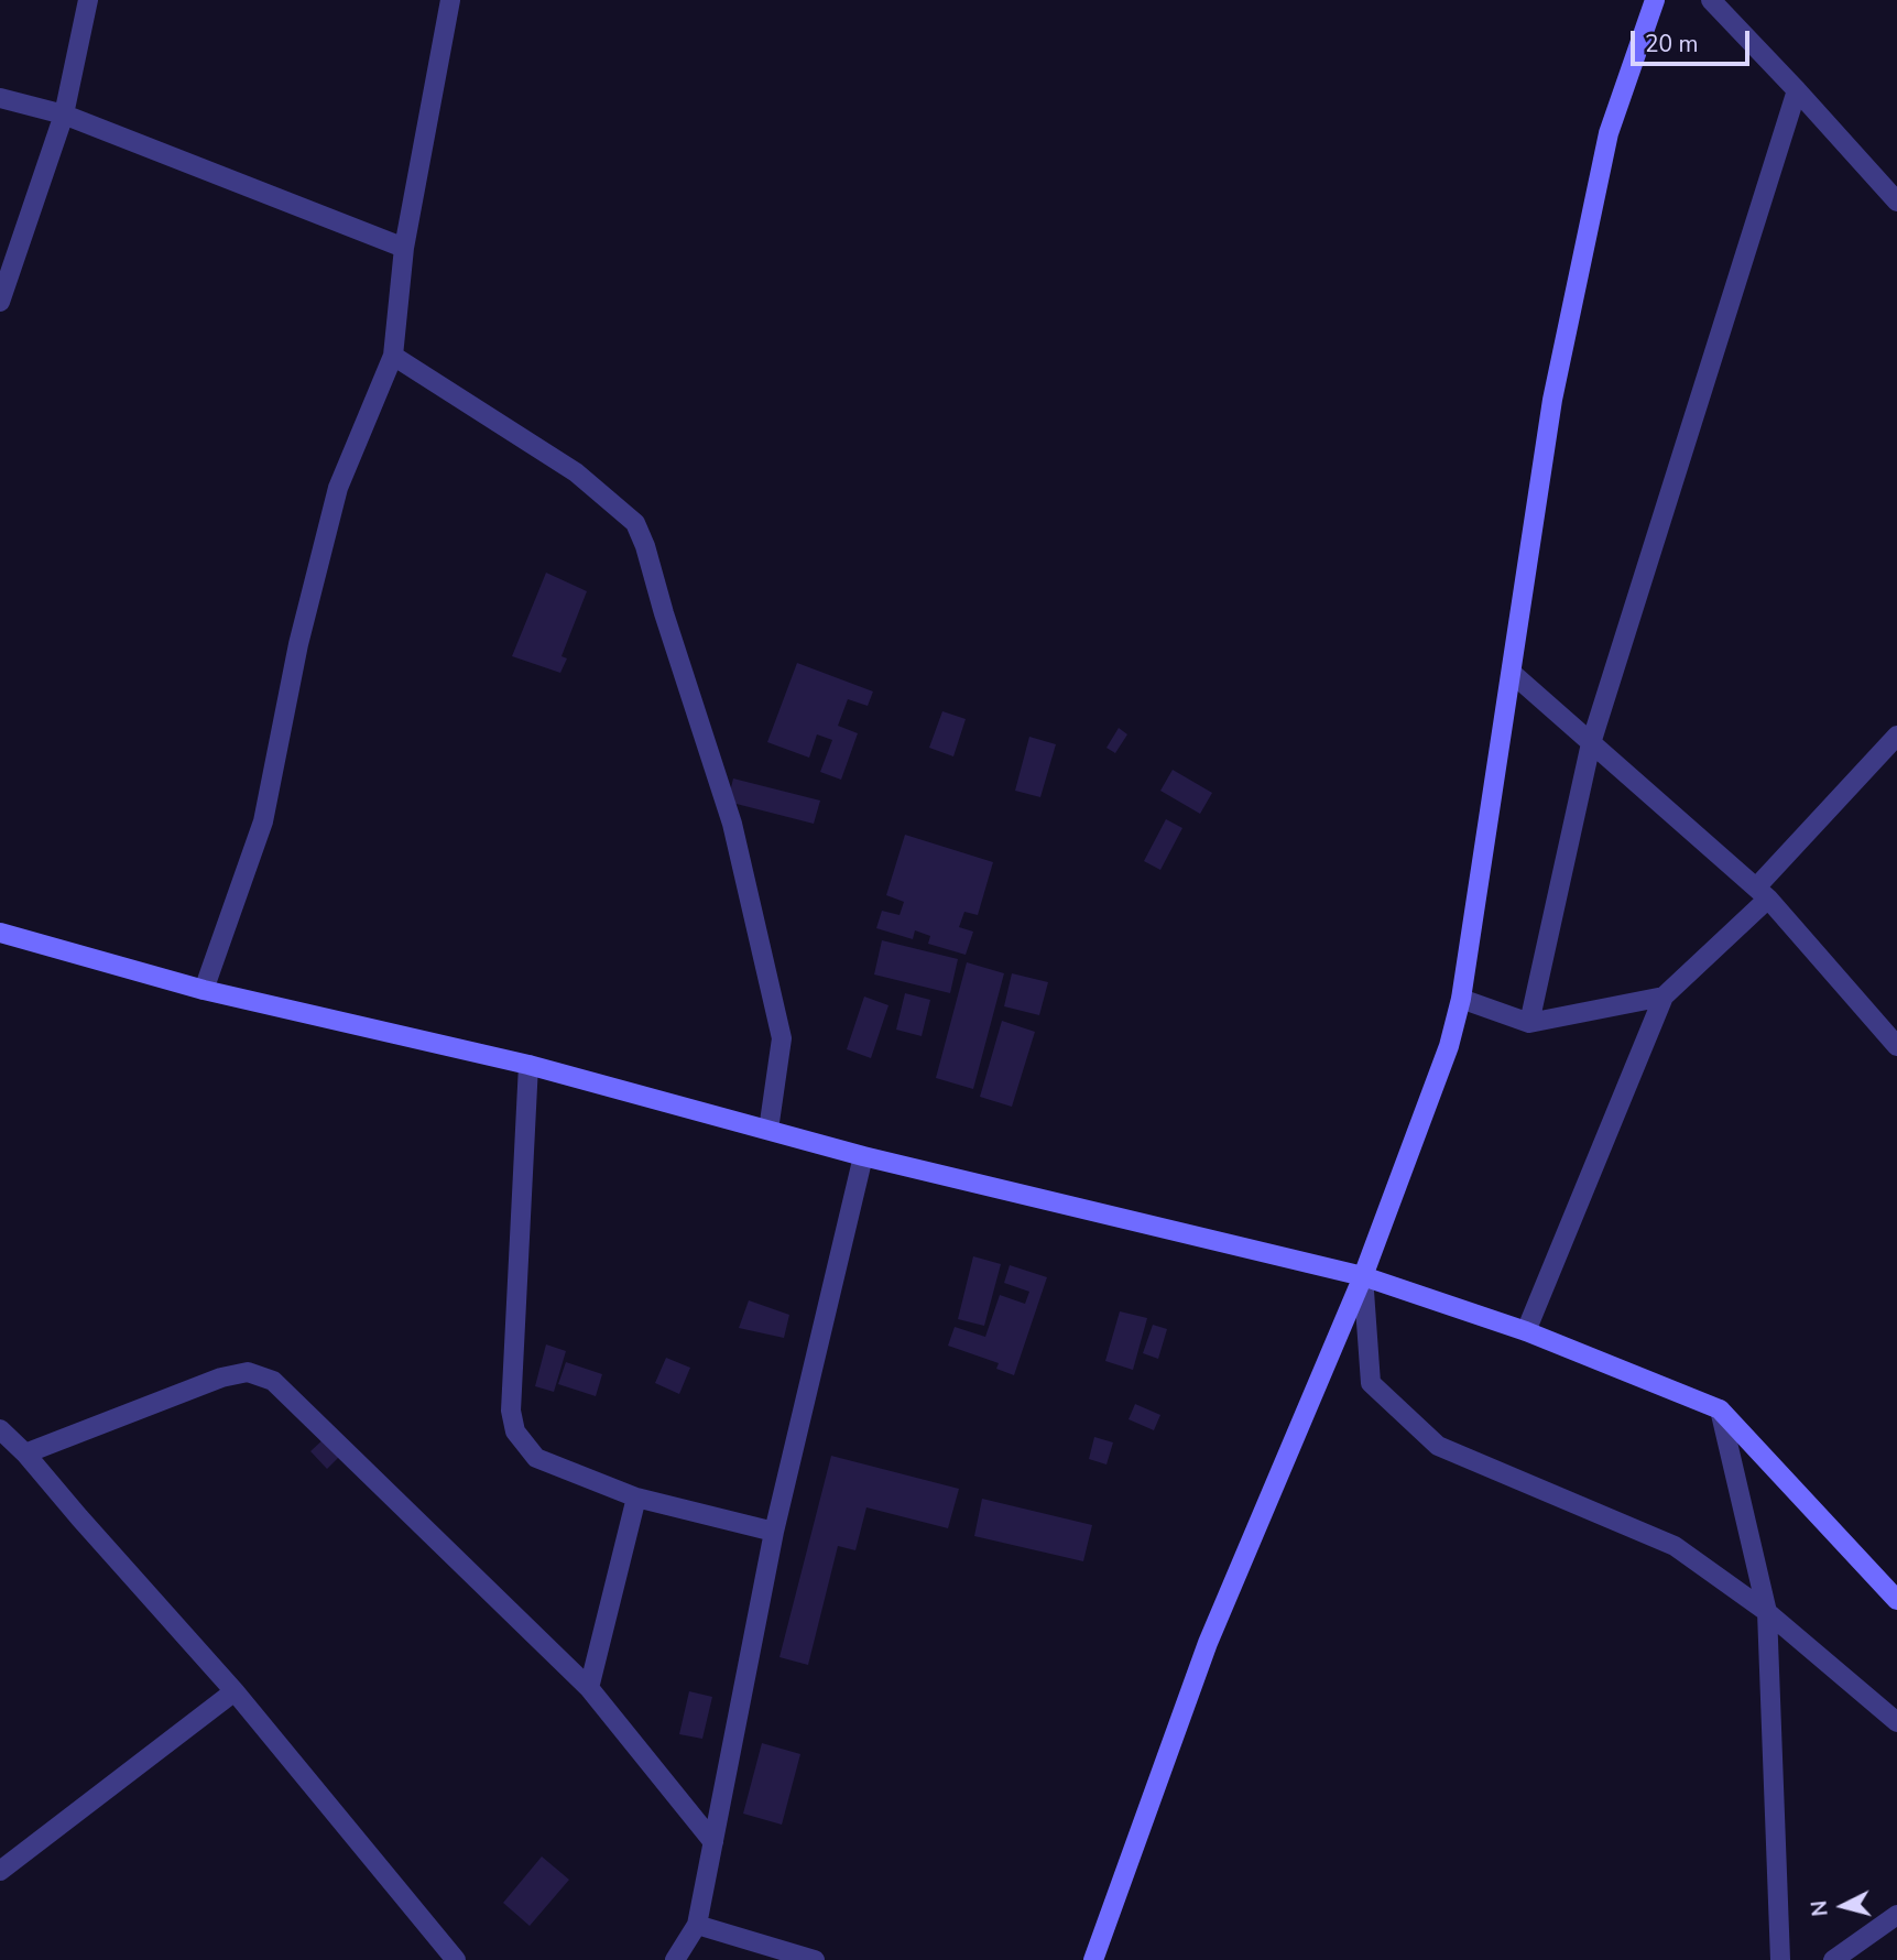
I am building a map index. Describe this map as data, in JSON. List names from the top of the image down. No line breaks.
{"scale_bar":"20 m","north":"left"}
